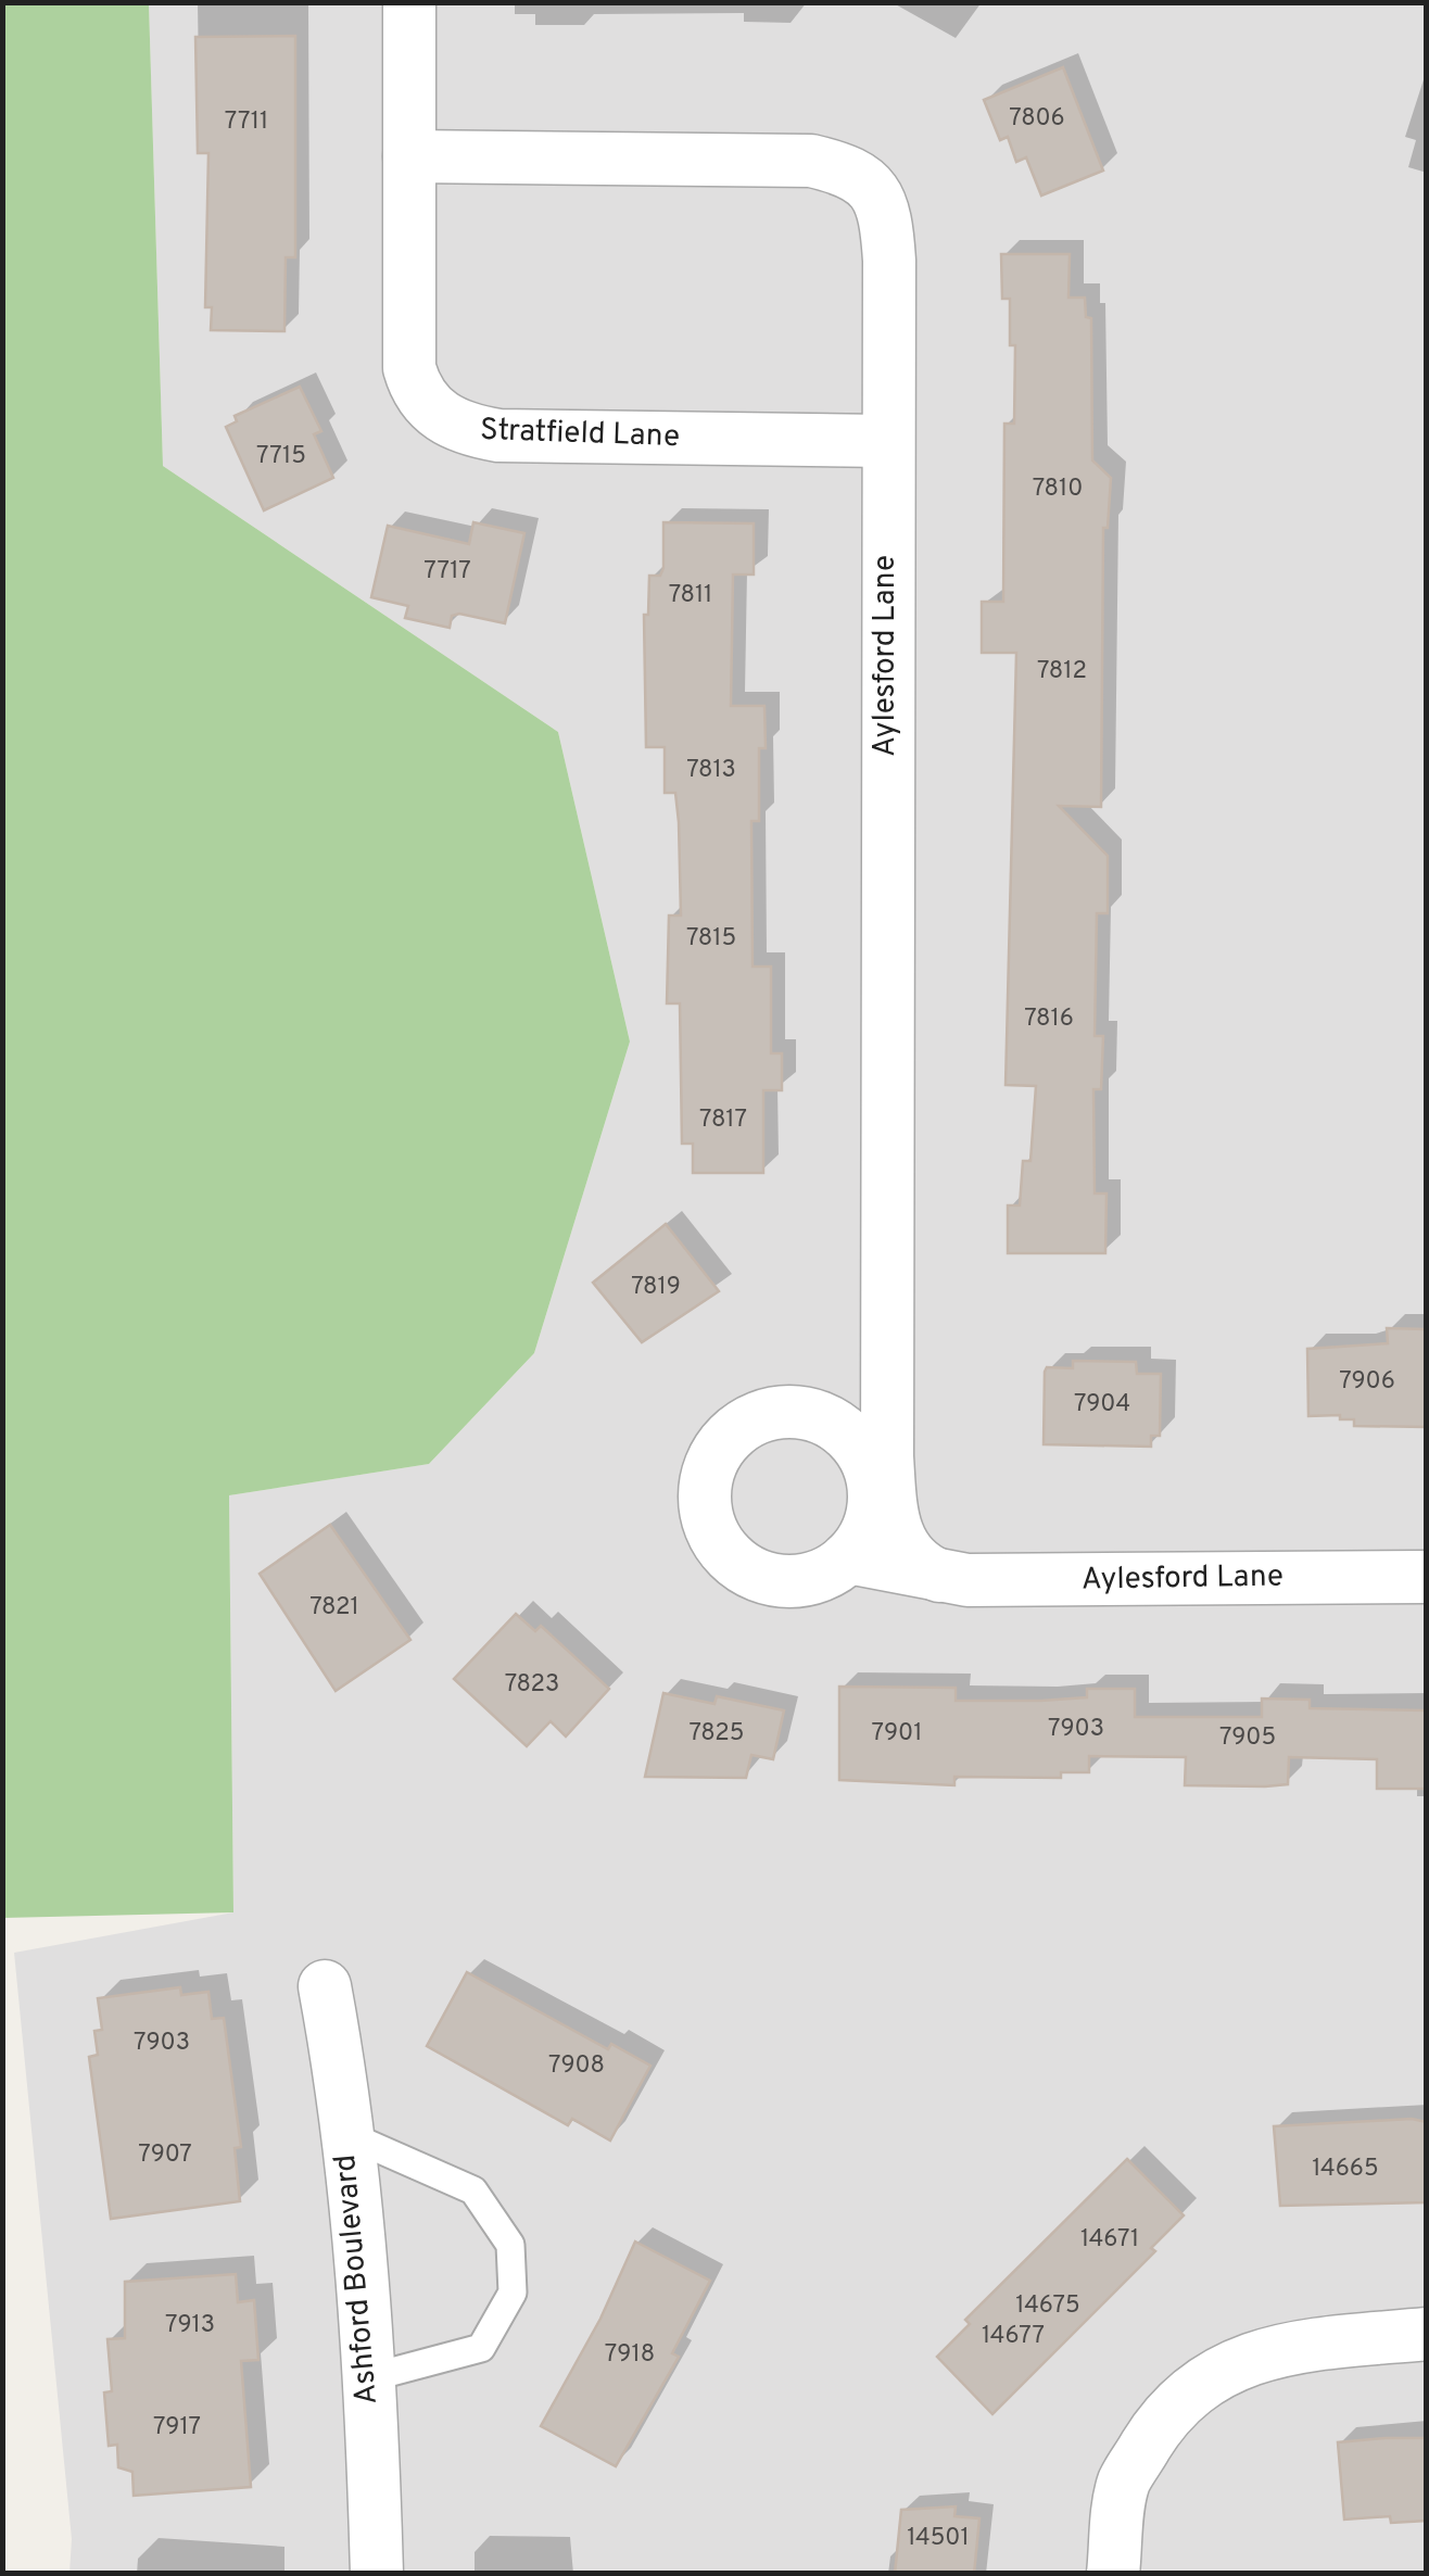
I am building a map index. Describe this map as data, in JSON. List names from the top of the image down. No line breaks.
{"streets":{"street":["Stratfield Lane","Aylesford Lane","Ashford Boulevard"]},"crossings":[["Stratfield Lane","Aylesford Lane"]],"house_numbers":["7806","7711","7715","7810","7717","7811","7812","7813","7815","7816","7817","7819","7906","7904","7821","7823","7903","7825","7901","7905","7903","7908","7907","14665","14671","14675","7913","14677","7918","7917","14501"]}
